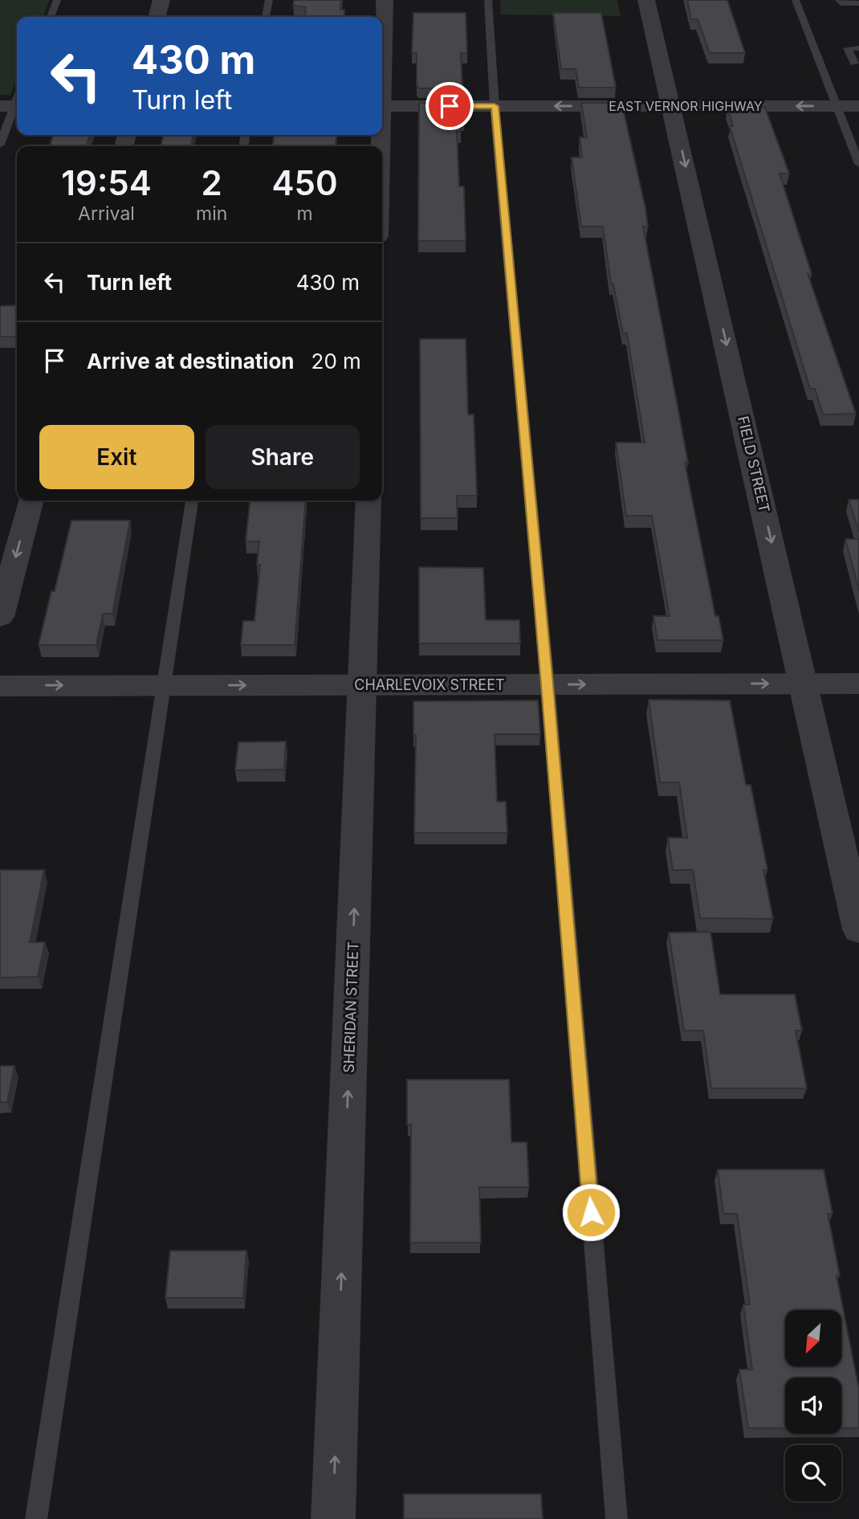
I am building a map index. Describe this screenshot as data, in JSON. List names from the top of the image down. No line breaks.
{"streets":{"street":["EAST VERNOR HIGHWAY","FIELD STREET","CHARLEVOIX STREET","SHERIDAN STREET"]},"crossings":[["EAST VERNOR HIGHWAY","FIELD STREET"],["FIELD STREET","CHARLEVOIX STREET"],["CHARLEVOIX STREET","SHERIDAN STREET"]],"one_way":["EAST VERNOR HIGHWAY","FIELD STREET","CHARLEVOIX STREET","SHERIDAN STREET"],"north":"bottom left","page":{"turn":["430 m","Turn left"],"eta":["19:54","Arrival","2","min","450","m"],"list":[{"name":"Turn left","value":"430 m"},{"name":"Arrive at destination","value":"20 m"}],"buttons":["Exit","Share"]}}
